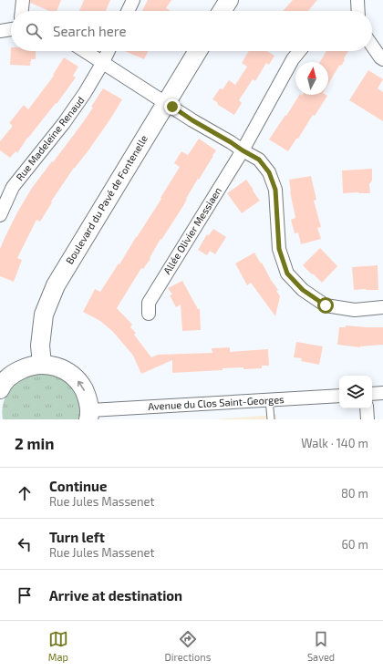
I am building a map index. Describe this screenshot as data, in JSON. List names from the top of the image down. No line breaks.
{"streets":{"main road":["Boulevard du Pavé de Fontenelle"],"street":["Rue Madeleine Renaud","Allée Olivier Messiaen","Avenue du Clos Saint-Georges"]},"north":"top","page":{"search":"Search here","heading":["2 min","Walk · 140 m"],"list":[["Continue","Rue Jules Massenet","80 m"],["Turn left","Rue Jules Massenet","60 m"],"Arrive at destination"],"nav":["Map","Directions","Saved"]}}
